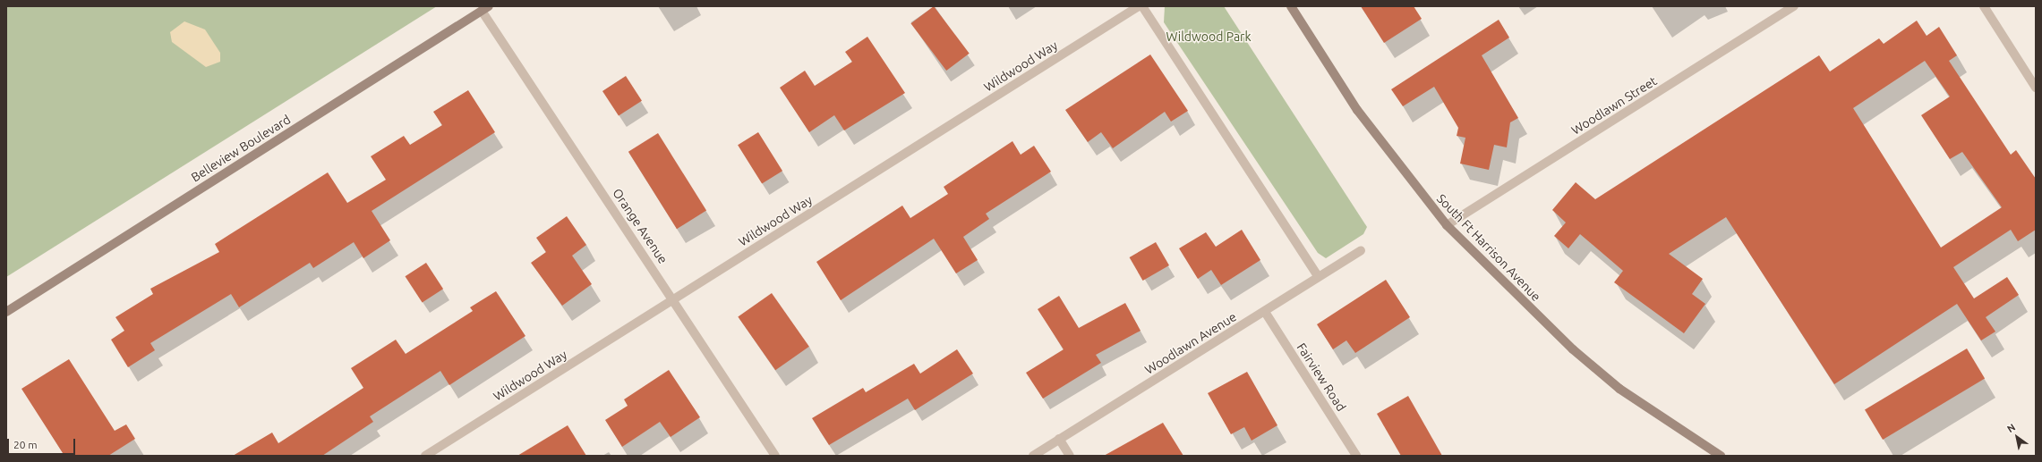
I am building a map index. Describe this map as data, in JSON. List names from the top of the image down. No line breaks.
{"streets":{"main road":["Belleview Boulevard","South Ft Harrison Avenue"],"street":["Wildwood Way","Woodlawn Street","Orange Avenue","Woodlawn Avenue","Fairview Road"]},"crossings":[["Wildwood Way","Orange Avenue"],["Woodlawn Street","South Ft Harrison Avenue"],["Belleview Boulevard","Orange Avenue"],["Woodlawn Avenue","Fairview Road"]],"parks":["Wildwood Park"],"scale_bar":"20 m","north":"top left"}
